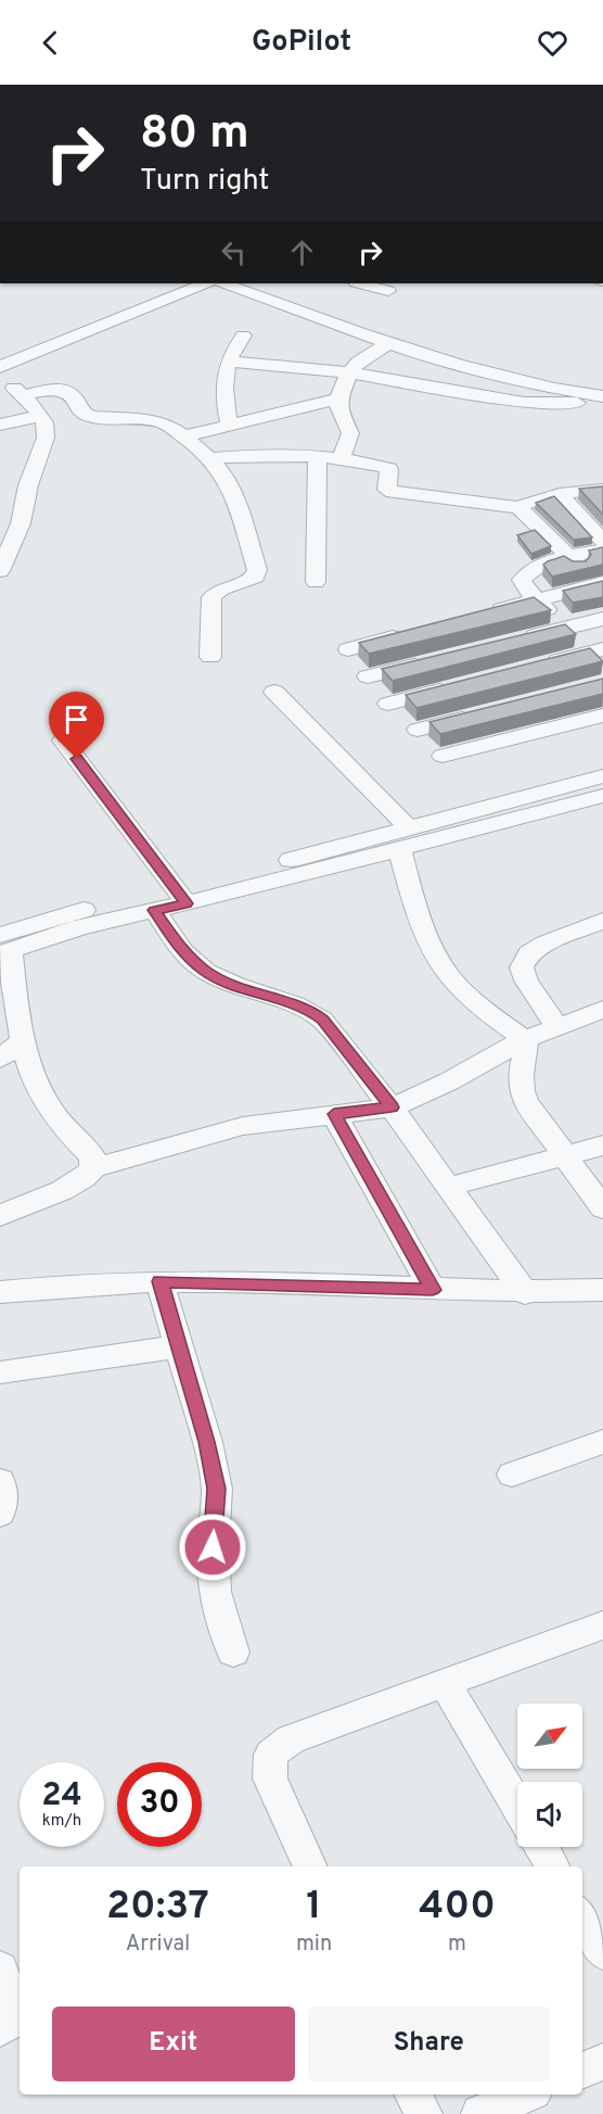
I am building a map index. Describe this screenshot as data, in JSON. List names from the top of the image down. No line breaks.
{"north":"top right","page":{"header":"GoPilot","turn":["80 m","Turn right"],"speed":"24 km/h","limit":"30","eta":["20:37","Arrival","1","min","400","m"],"buttons":["Exit","Share"]}}
